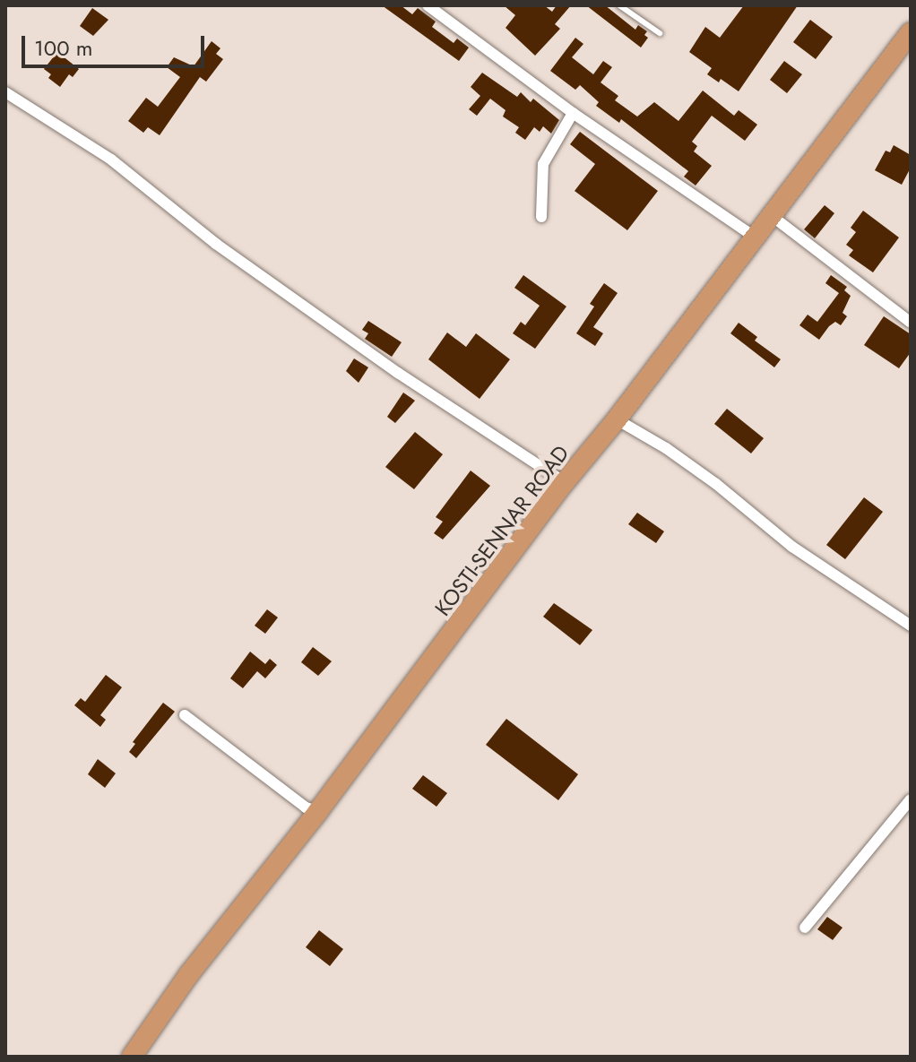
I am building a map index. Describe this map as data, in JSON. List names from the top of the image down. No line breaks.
{"streets":{"highway":["KOSTI-SENNAR ROAD"]},"scale_bar":"100 m"}
